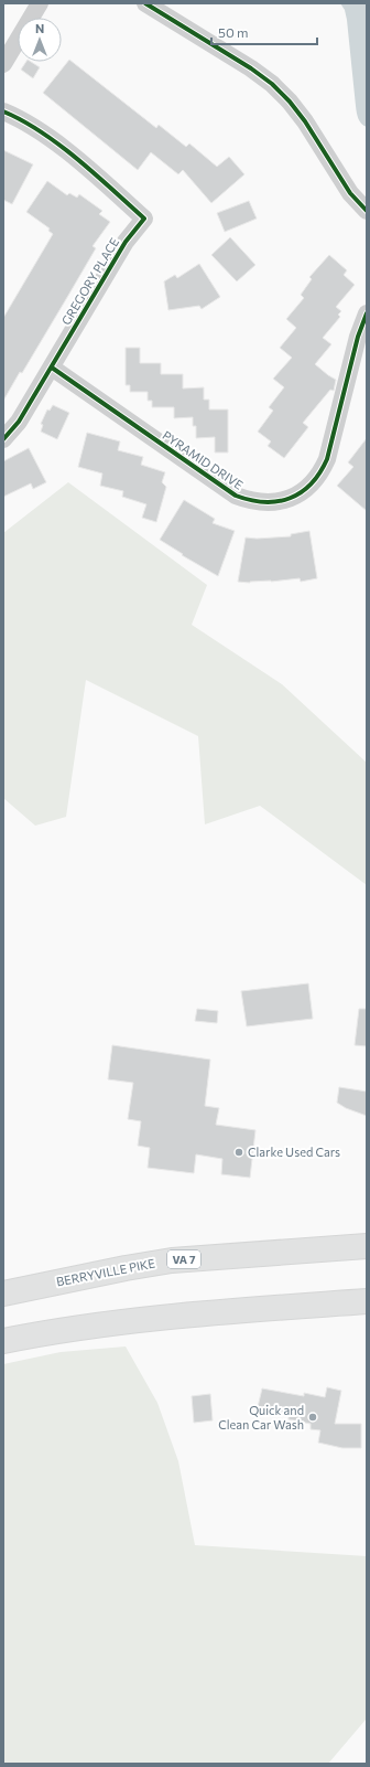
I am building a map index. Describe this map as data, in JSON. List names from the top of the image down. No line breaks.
{"streets":{"highway":["VA 7","BERRYVILLE PIKE"],"street":["GREGORY PLACE","PYRAMID DRIVE"]},"crossings":[["GREGORY PLACE","PYRAMID DRIVE"]],"places":["Clarke Used Cars","Quick and Clean Car Wash"],"scale_bar":"50 m","north":"top"}
